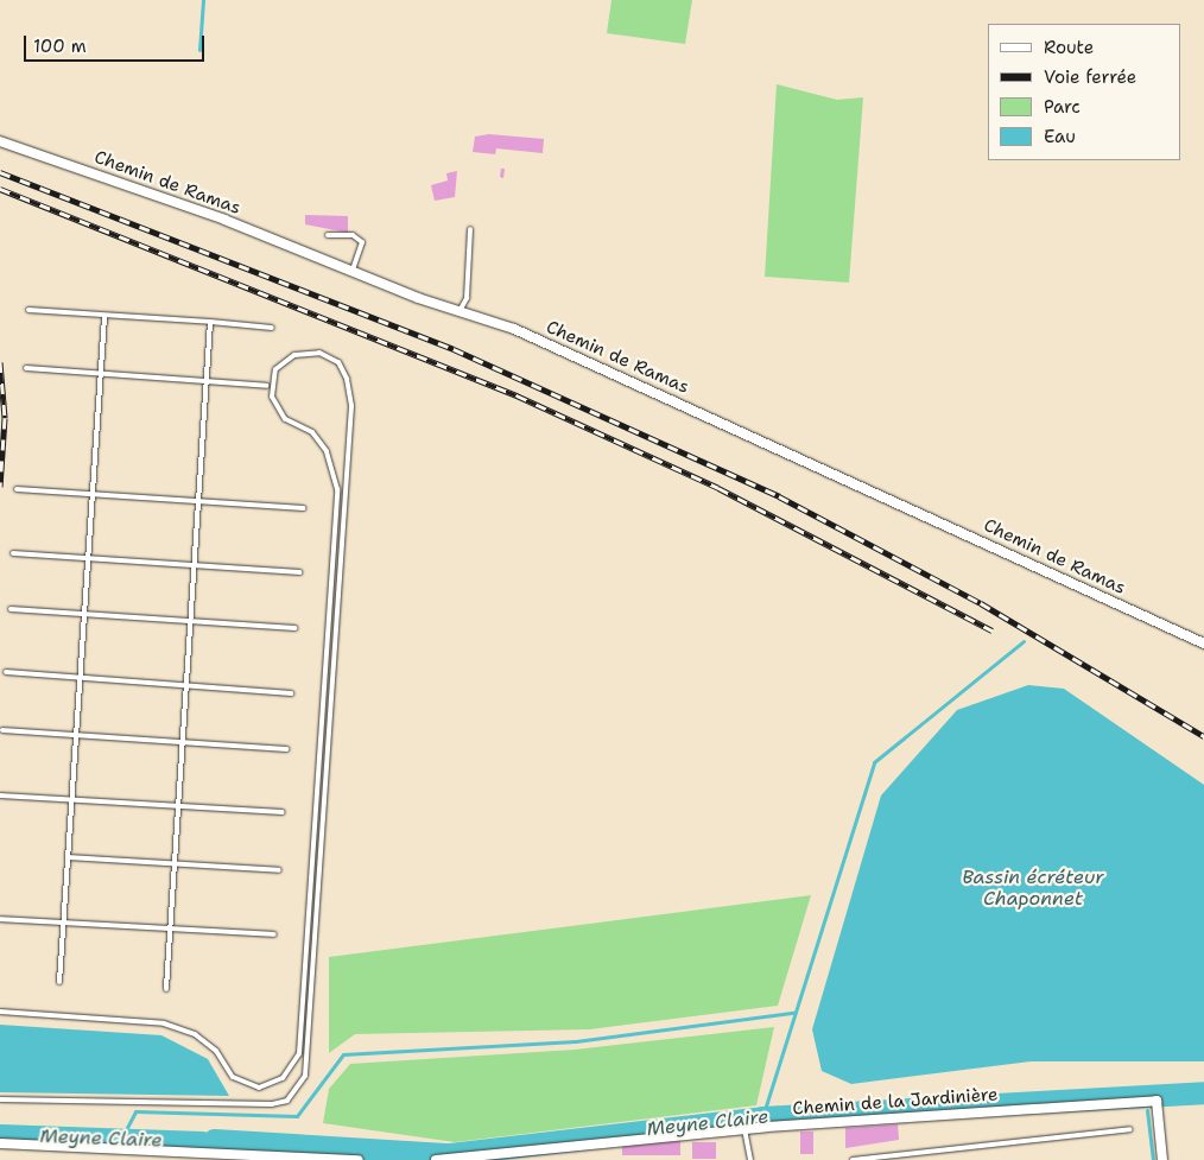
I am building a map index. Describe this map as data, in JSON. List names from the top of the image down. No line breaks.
{"streets":{"street":["Chemin de Ramas","Chemin de la Jardinière"]},"water":["Bassin écréteur Chaponnet","Meyne Claire"],"legend":["Route","Voie ferrée","Parc","Eau"],"scale_bar":"100 m"}
